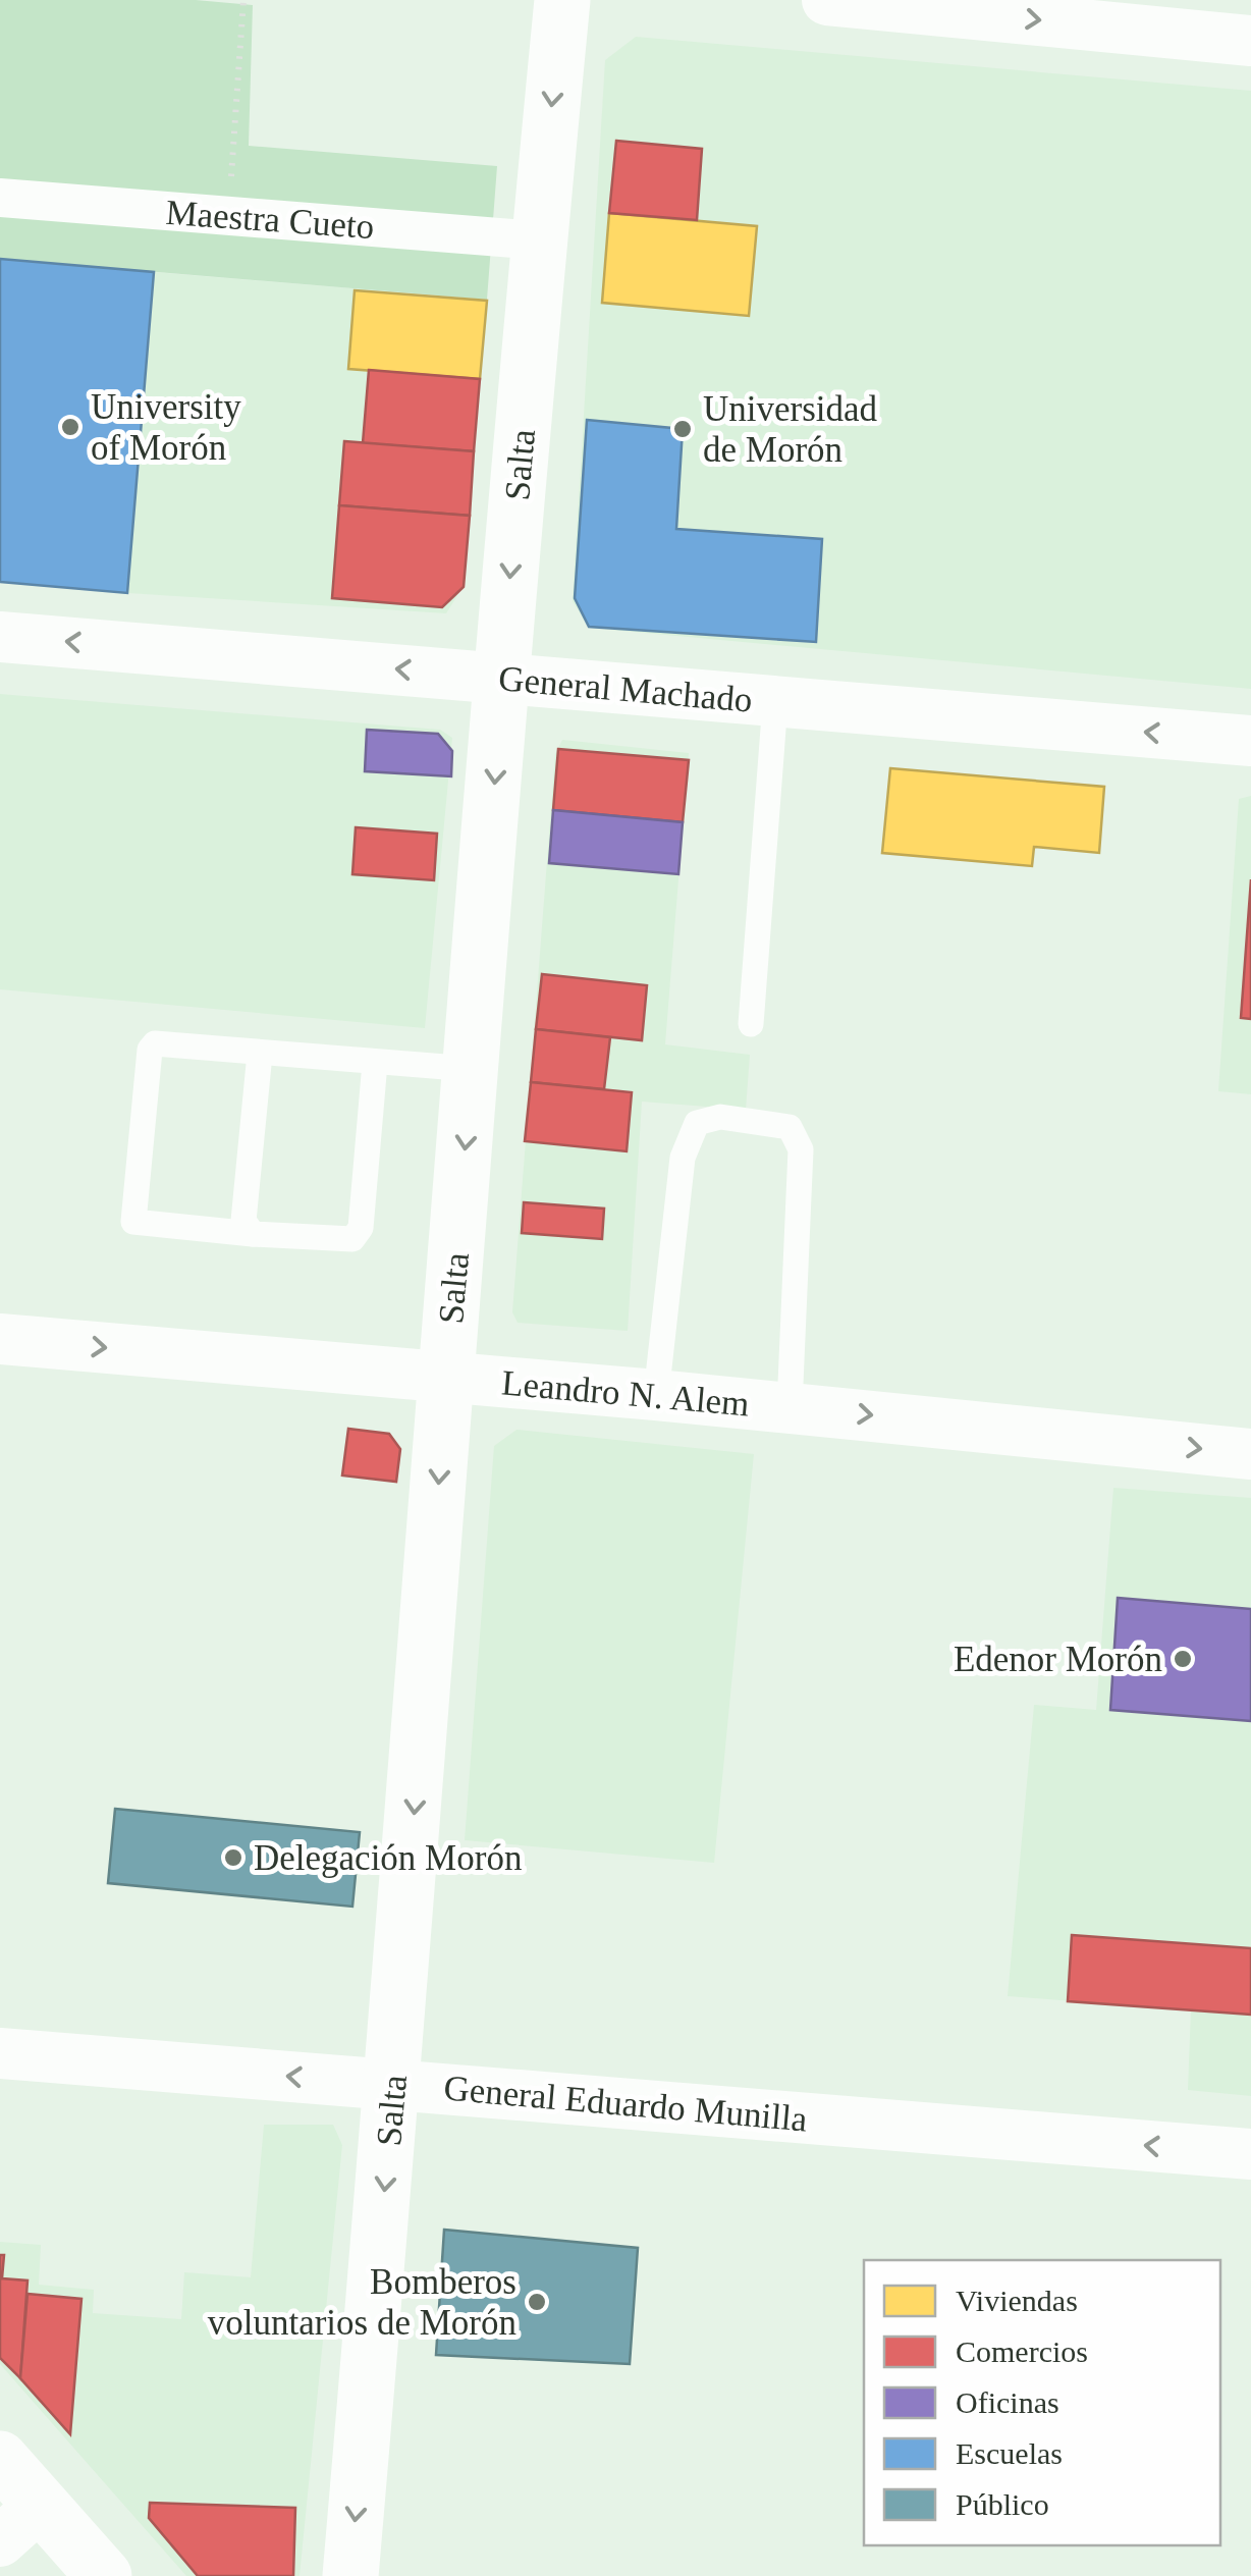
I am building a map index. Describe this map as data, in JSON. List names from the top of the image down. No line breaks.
{"streets":{"street":["Maestra Cueto","Salta","General Machado","Leandro N. Alem","General Eduardo Munilla"]},"crossings":[["Maestra Cueto","Salta"],["Salta","General Machado"],["Salta","Leandro N. Alem"],["Salta","General Eduardo Munilla"]],"one_way":["Salta","General Machado","Leandro N. Alem","General Eduardo Munilla"],"places":["University of Morón","Universidad de Morón","Edenor Morón","Delegación Morón","Bomberos voluntarios de Morón"],"legend":["Viviendas","Comercios","Oficinas","Escuelas","Público"]}
